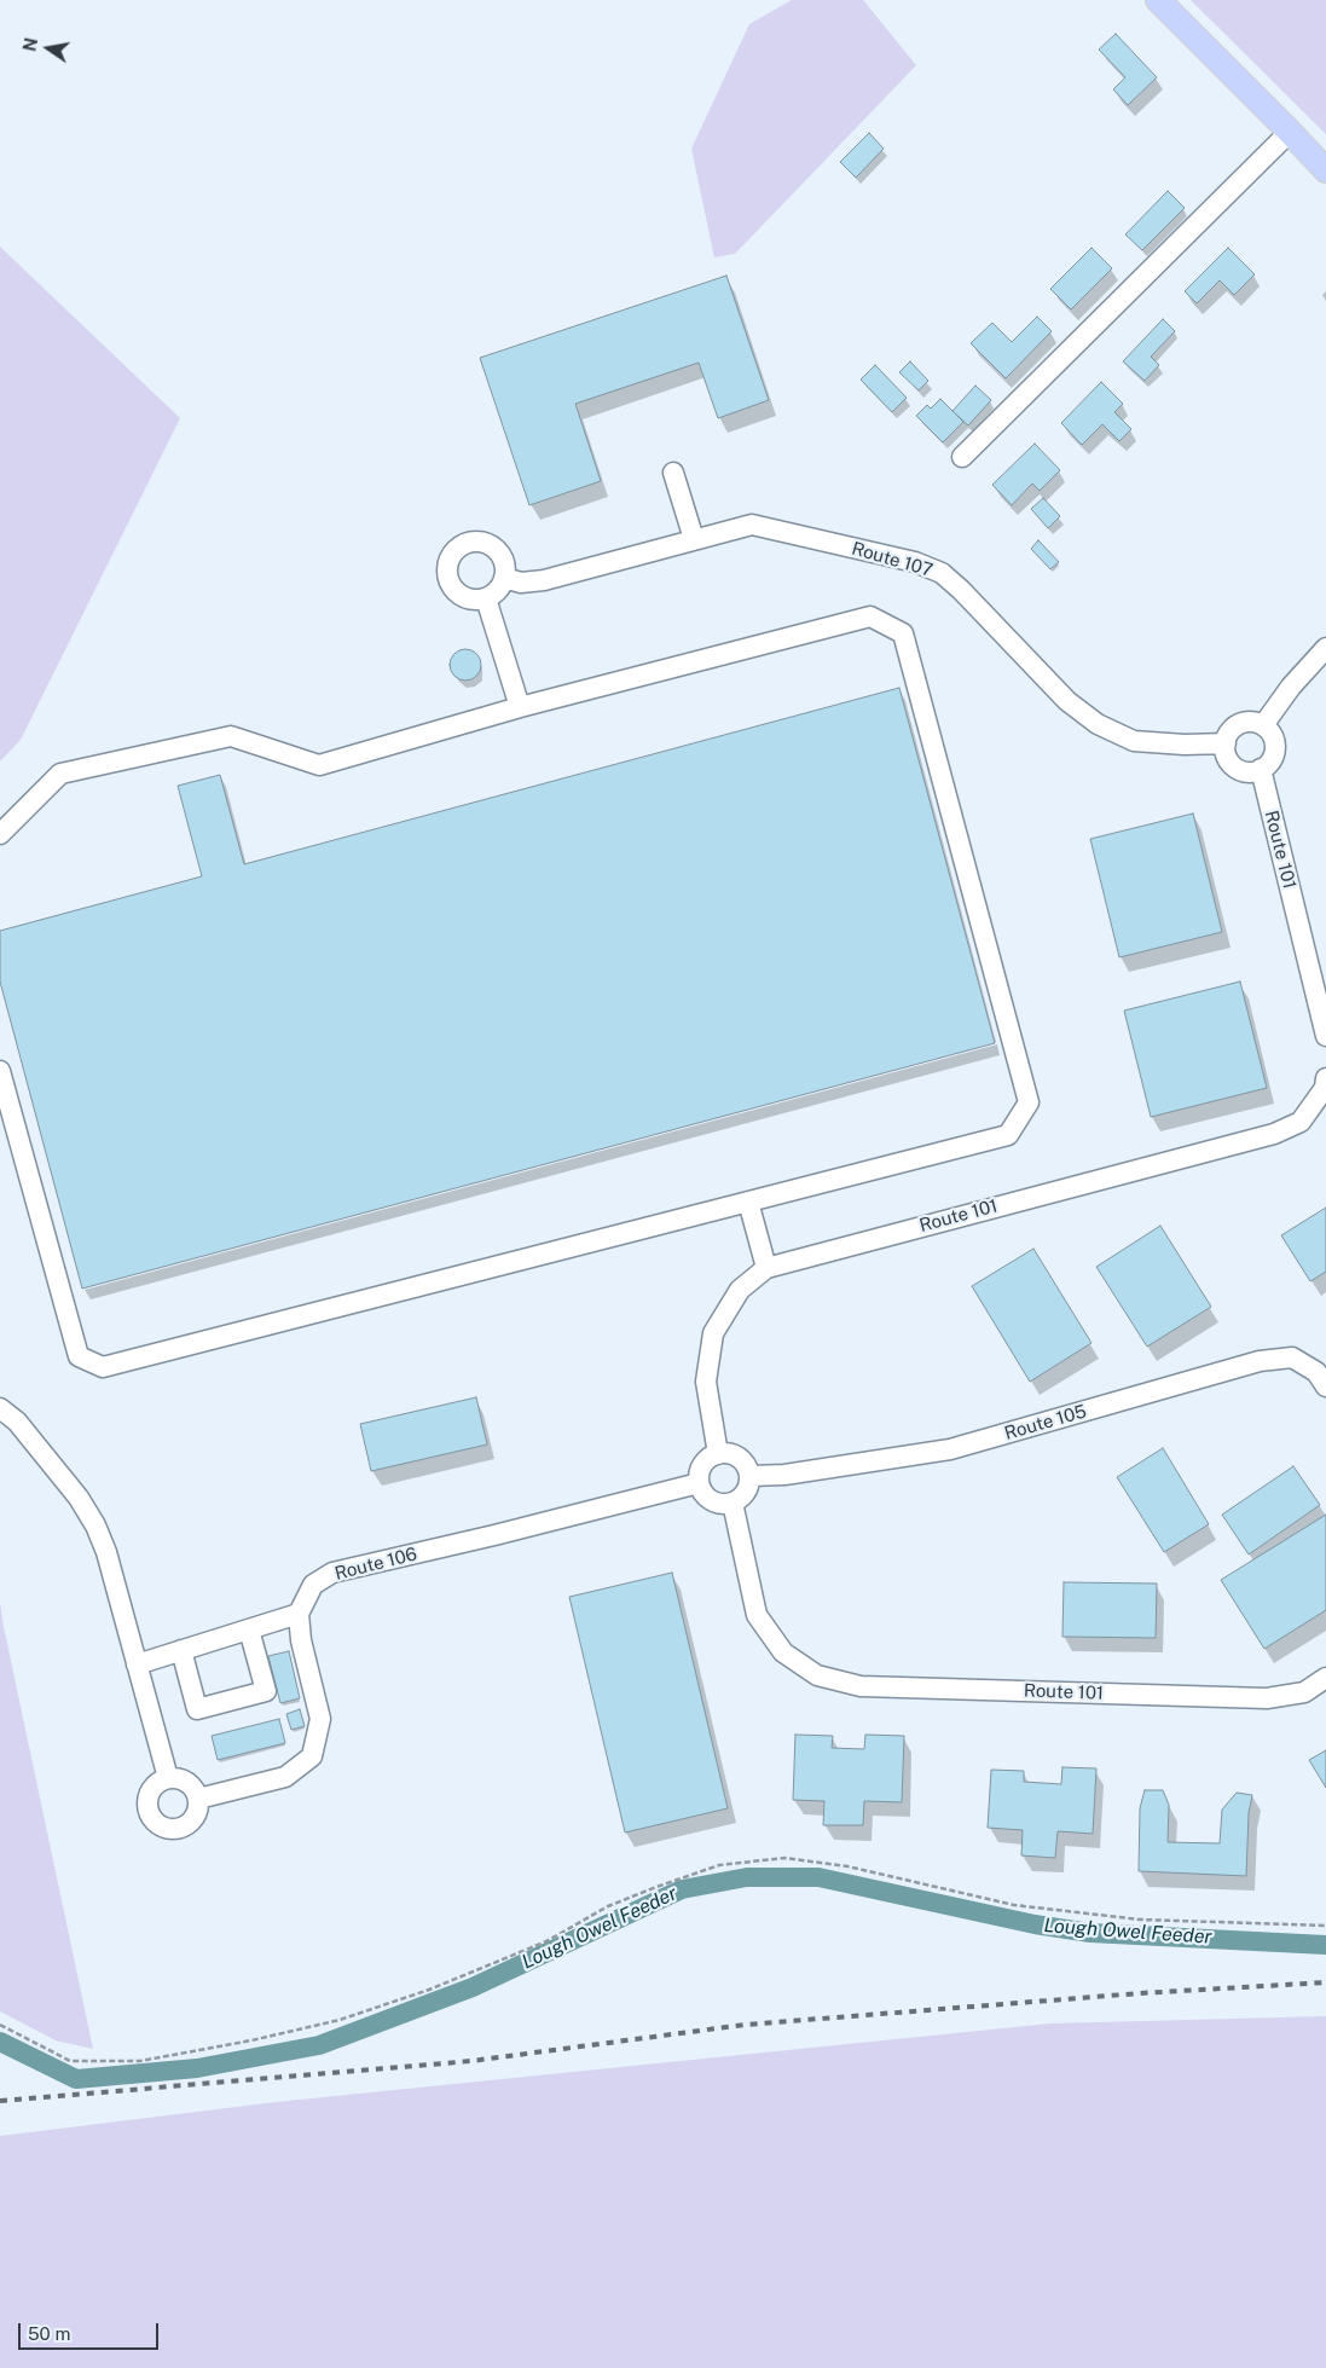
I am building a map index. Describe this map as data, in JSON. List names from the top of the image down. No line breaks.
{"streets":{"street":["Route 107","Route 101","Route 105","Route 106"]},"crossings":[["Route 107","Route 101"],["Route 101","Route 105"],["Route 101","Route 106"],["Route 105","Route 106"]],"water":["Lough Owel Feeder"],"scale_bar":"50 m","north":"left"}
